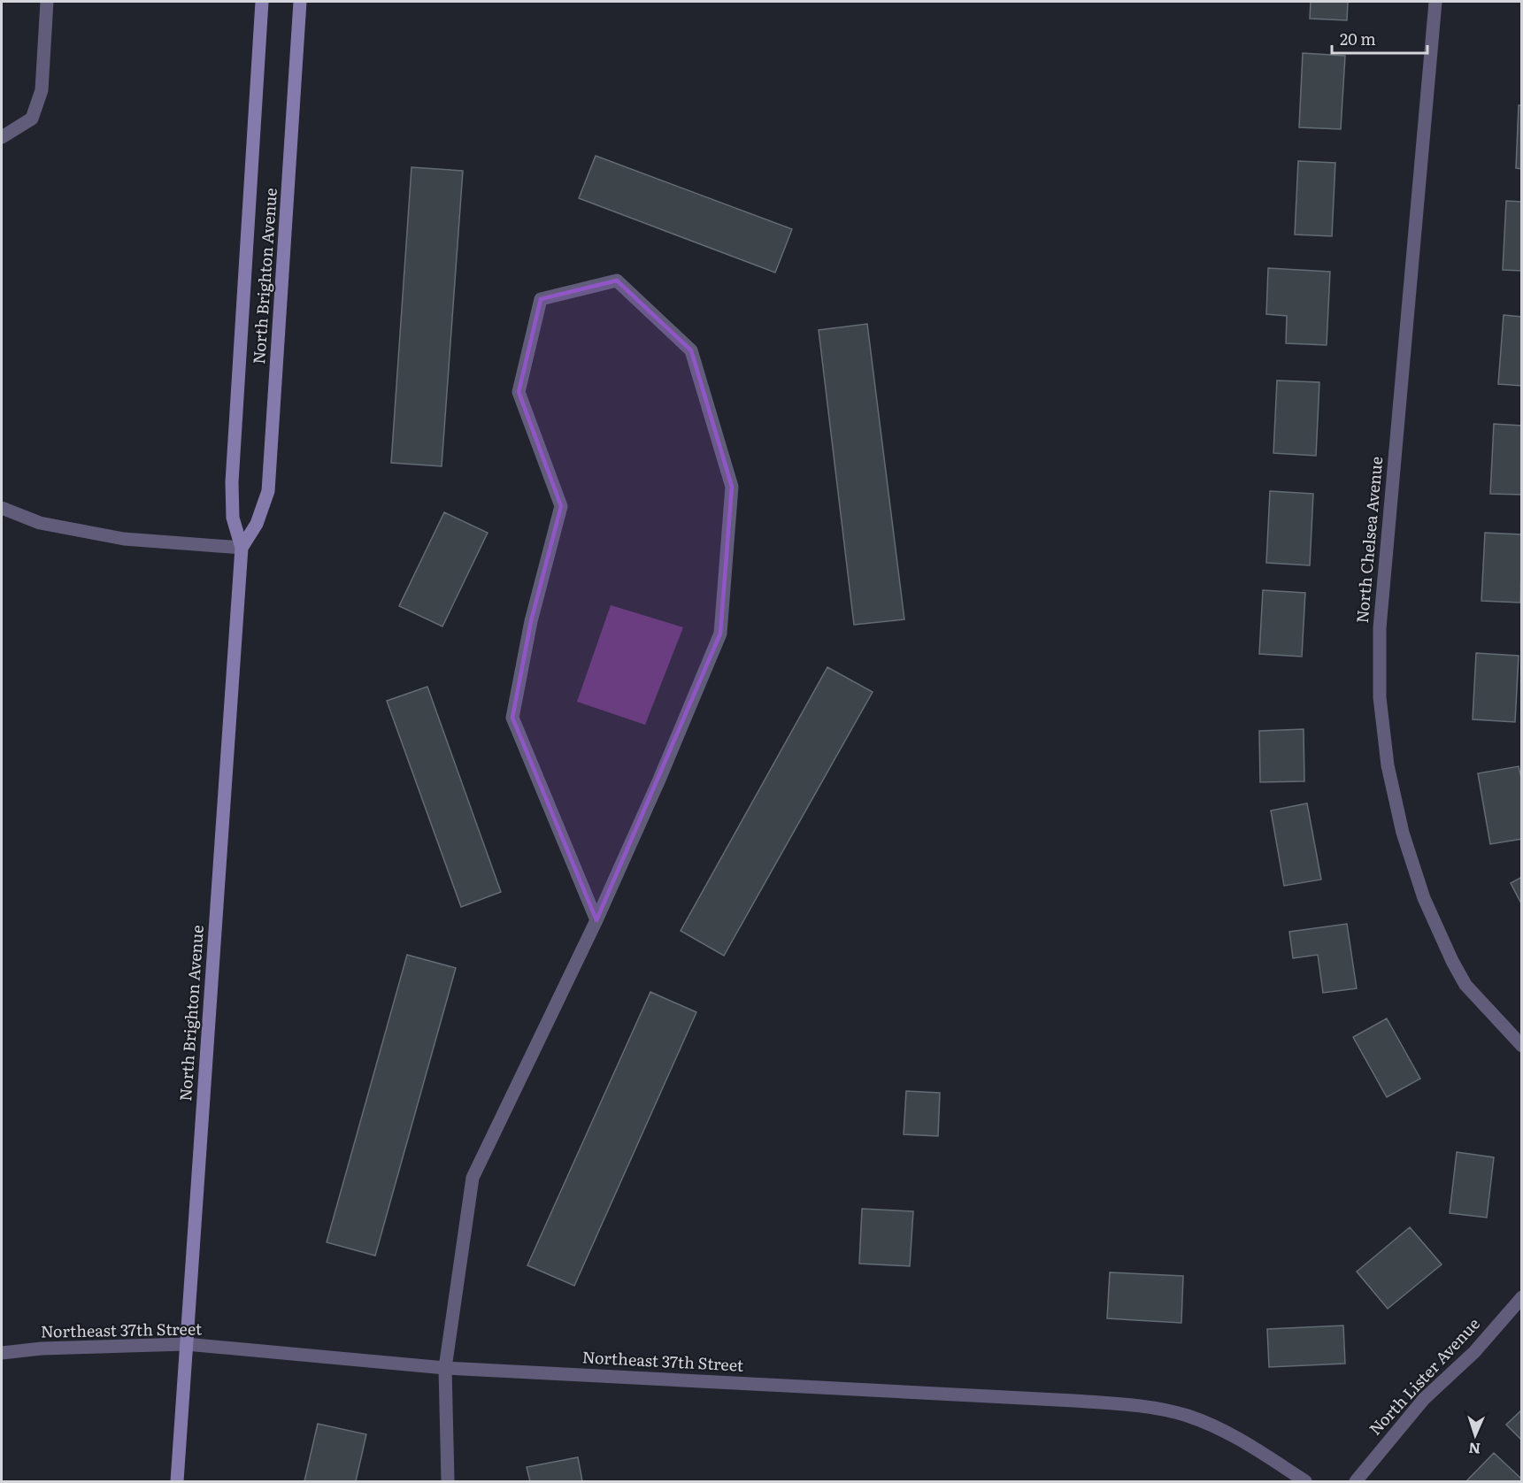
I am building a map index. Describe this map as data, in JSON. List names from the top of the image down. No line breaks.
{"streets":{"main road":["North Brighton Avenue"],"street":["North Chelsea Avenue","Northeast 37th Street","North Lister Avenue"]},"crossings":[["North Brighton Avenue","Northeast 37th Street"]],"scale_bar":"20 m","north":"bottom"}
